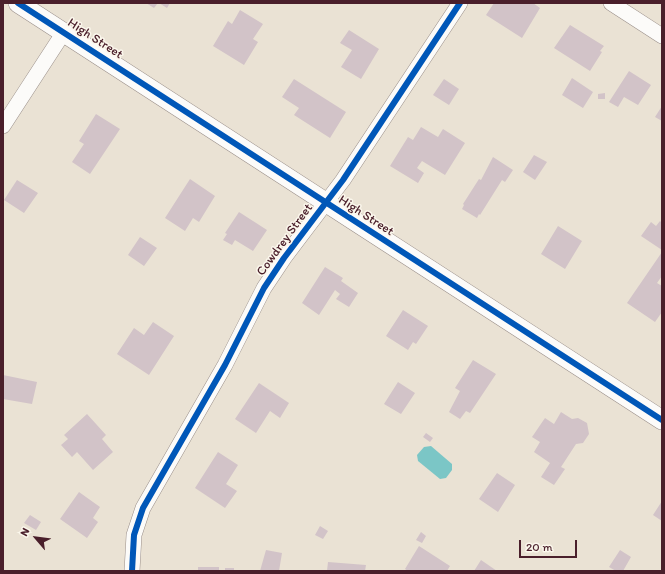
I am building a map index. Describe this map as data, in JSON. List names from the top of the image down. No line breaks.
{"streets":{"street":["High Street","Cowdrey Street"]},"crossings":[["High Street","Cowdrey Street"]],"scale_bar":"20 m","north":"top left"}
